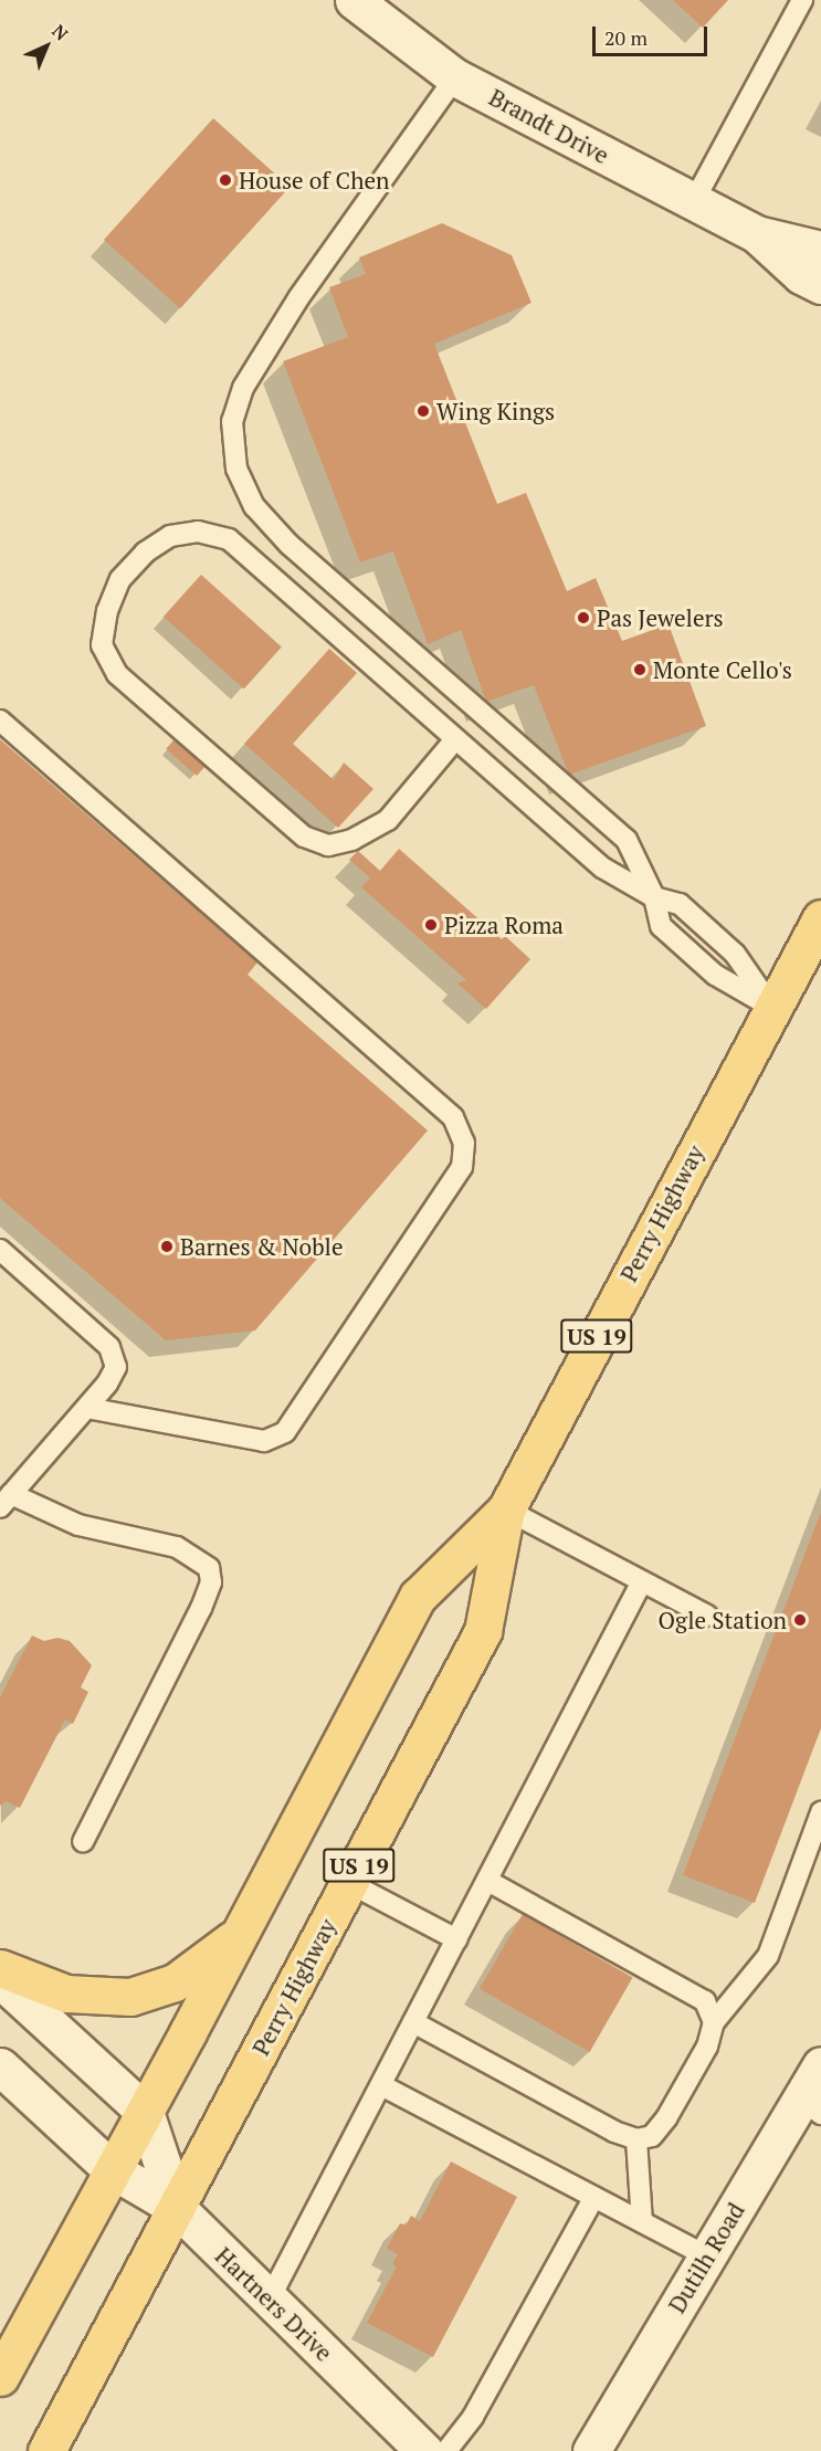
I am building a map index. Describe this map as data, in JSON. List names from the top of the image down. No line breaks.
{"streets":{"main road":["Perry Highway","US 19"],"street":["Brandt Drive","Dutilh Road","Hartners Drive"]},"crossings":[["Perry Highway","Hartners Drive"]],"places":["House of Chen","Wing Kings","Pas Jewelers","Monte Cello's","Pizza Roma","Barnes & Noble","Ogle Station"],"scale_bar":"20 m","north":"top right"}
